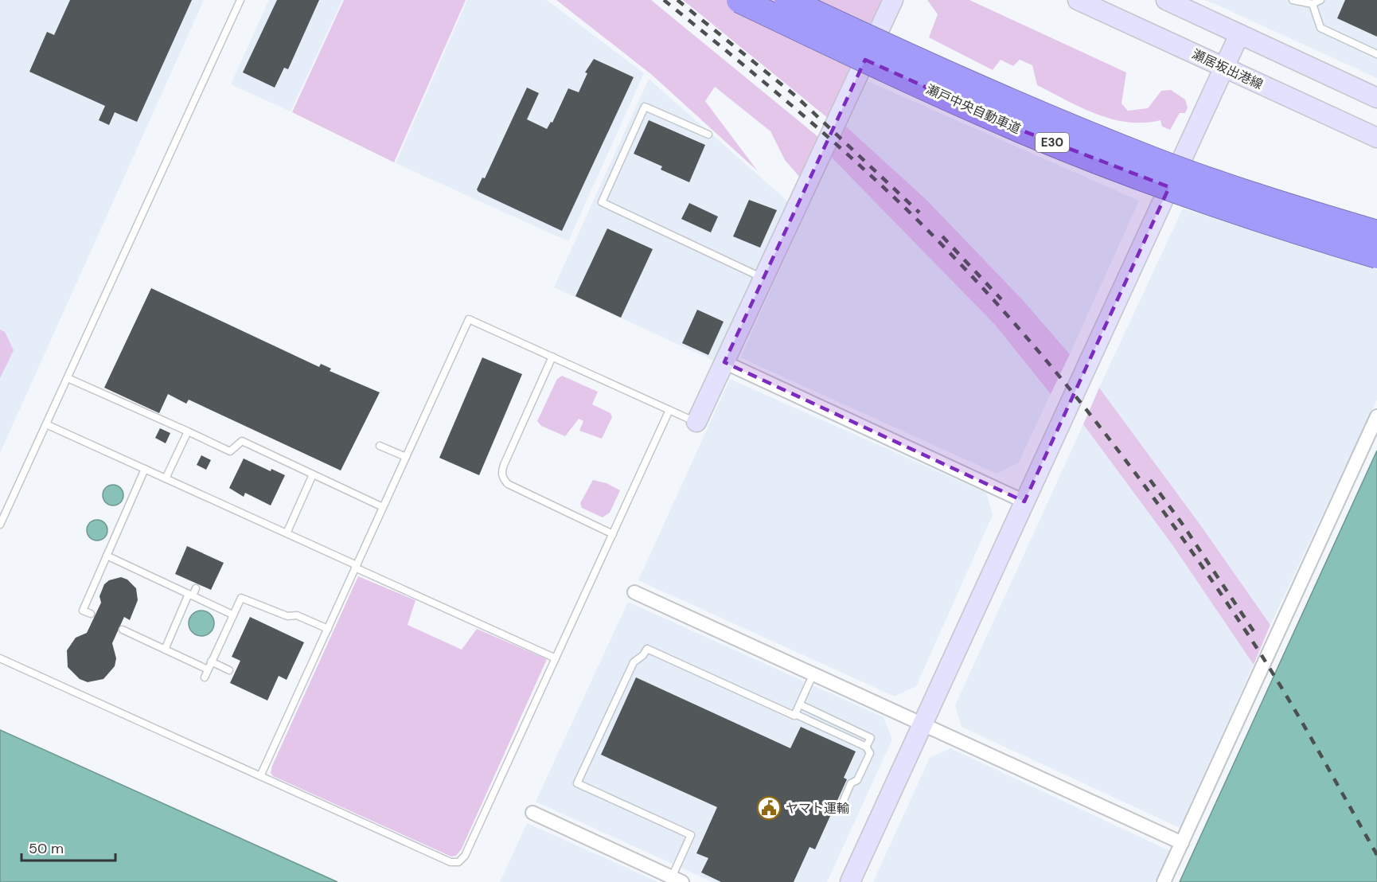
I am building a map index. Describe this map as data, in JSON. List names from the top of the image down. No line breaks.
{"streets":{"highway":["瀬戸中央自動車道","E30"],"street":["瀬居坂出港線"]},"places":{"public building":["ヤマト運輸"]},"scale_bar":"50 m"}
